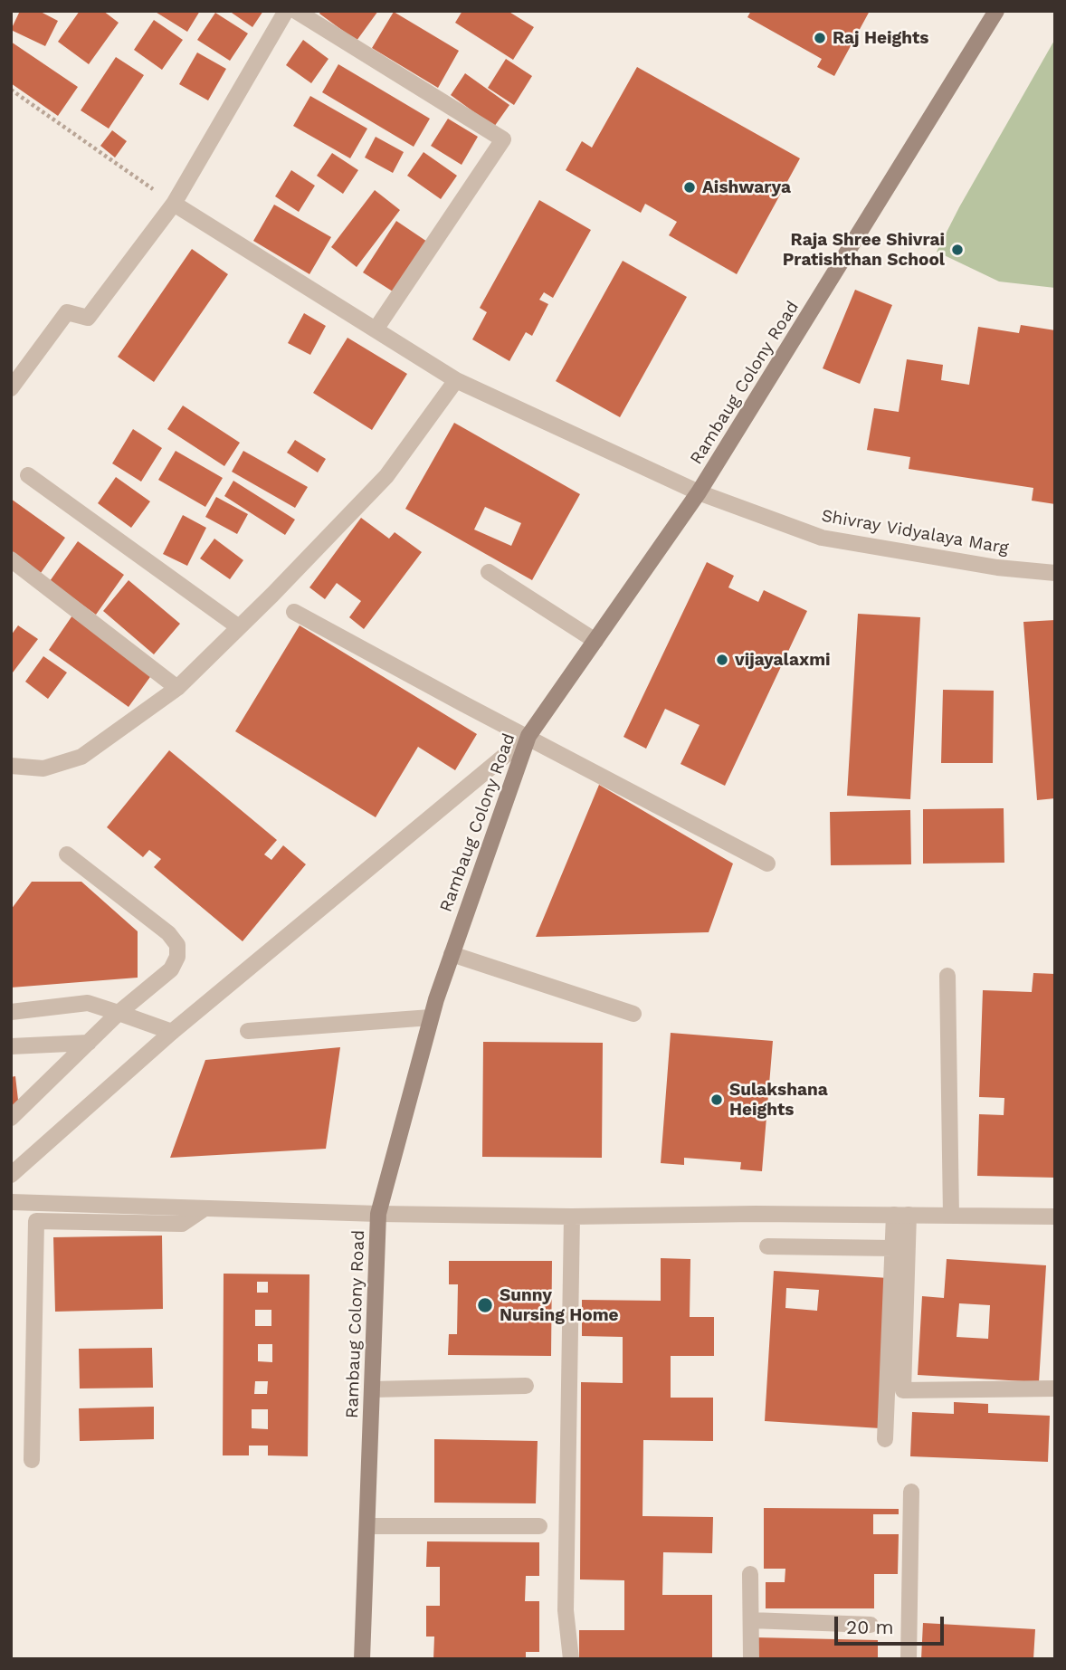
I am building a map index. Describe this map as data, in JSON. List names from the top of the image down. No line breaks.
{"streets":{"street":["Rambaug Colony Road","Shivray Vidyalaya Marg"]},"crossings":[["Rambaug Colony Road","Shivray Vidyalaya Marg"]],"places":["Raj Heights","Aishwarya","Raja Shree Shivrai Pratishthan School","vijayalaxmi","Sulakshana Heights","Sunny Nursing Home"],"scale_bar":"20 m"}
